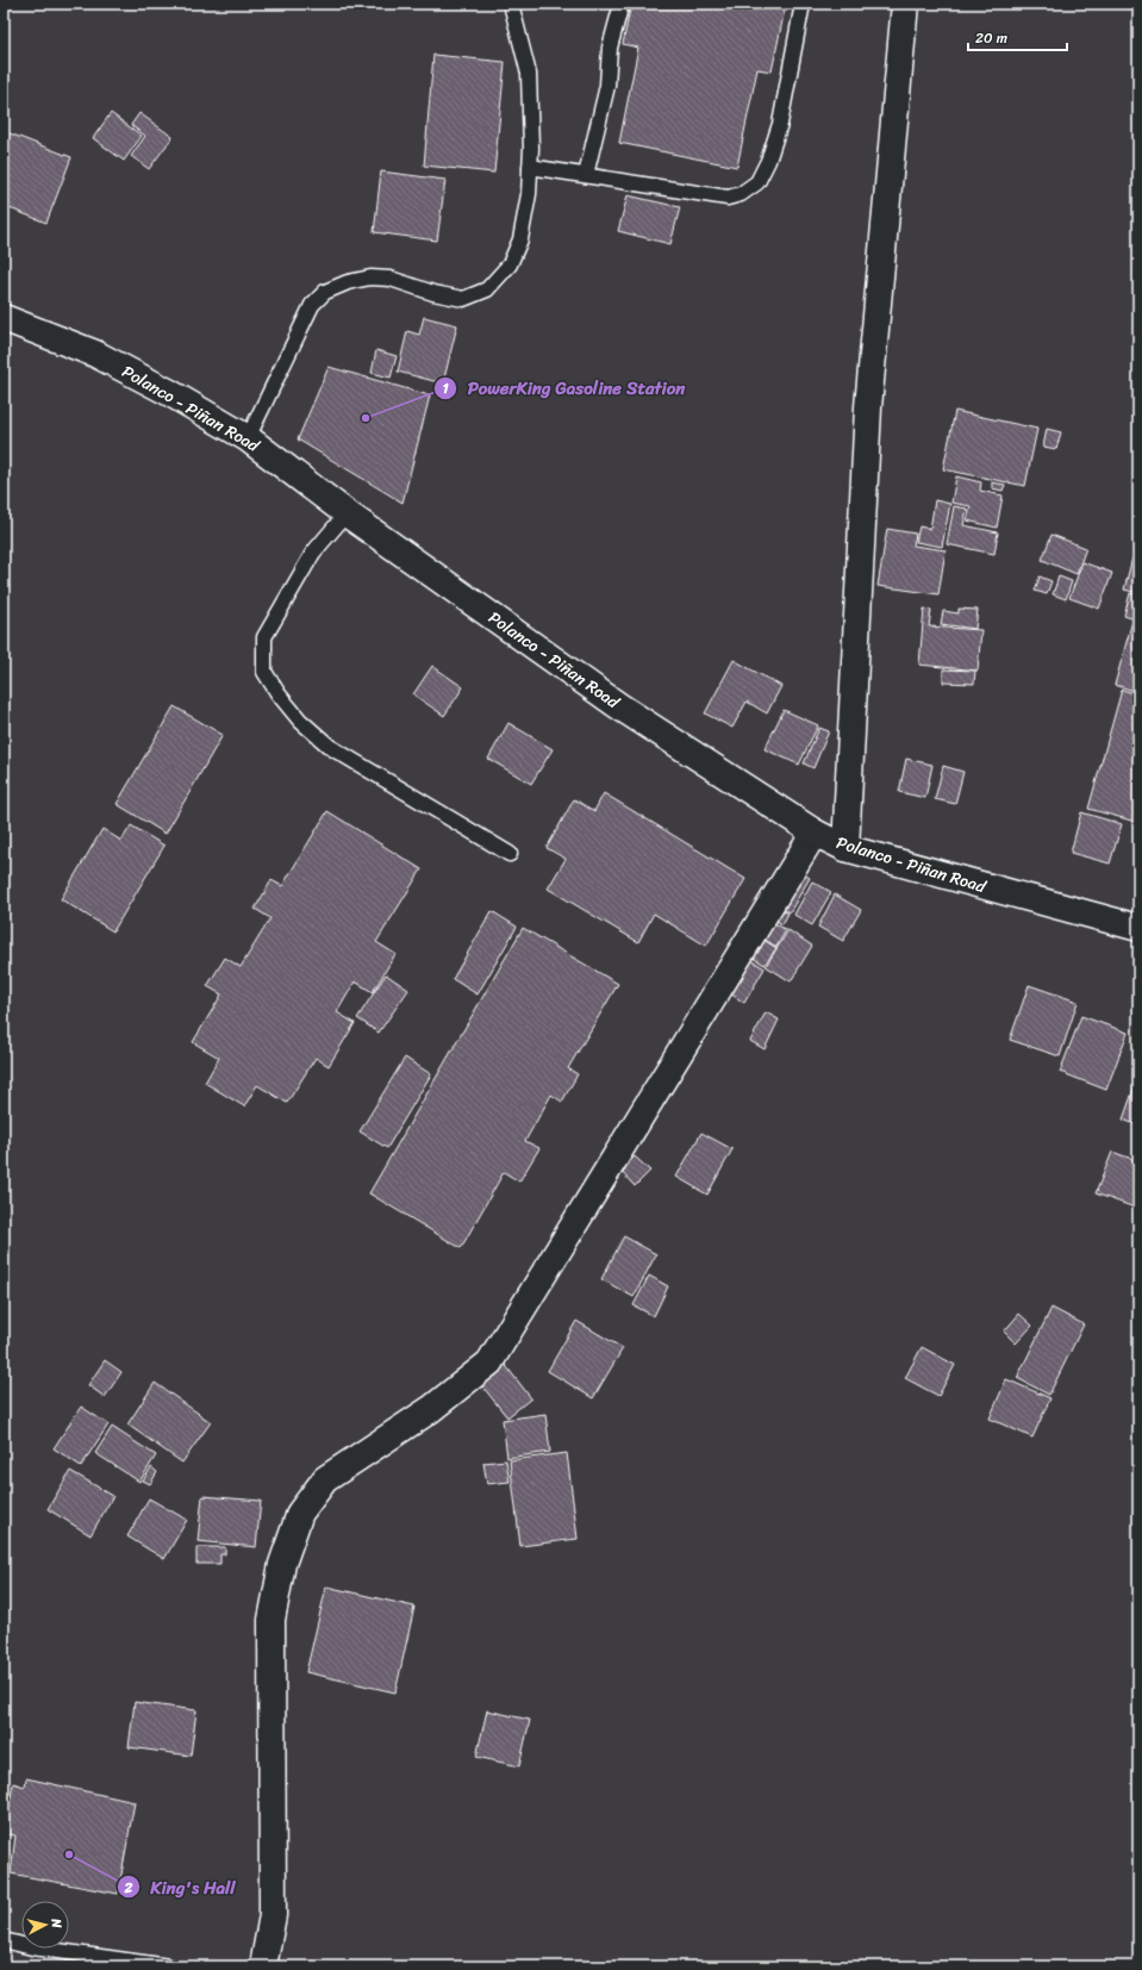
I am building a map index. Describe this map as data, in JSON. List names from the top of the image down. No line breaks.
{"streets":{"street":["Polanco - Piñan Road"]},"places":["PowerKing Gasoline Station","King's Hall"],"scale_bar":"20 m","north":"right"}
